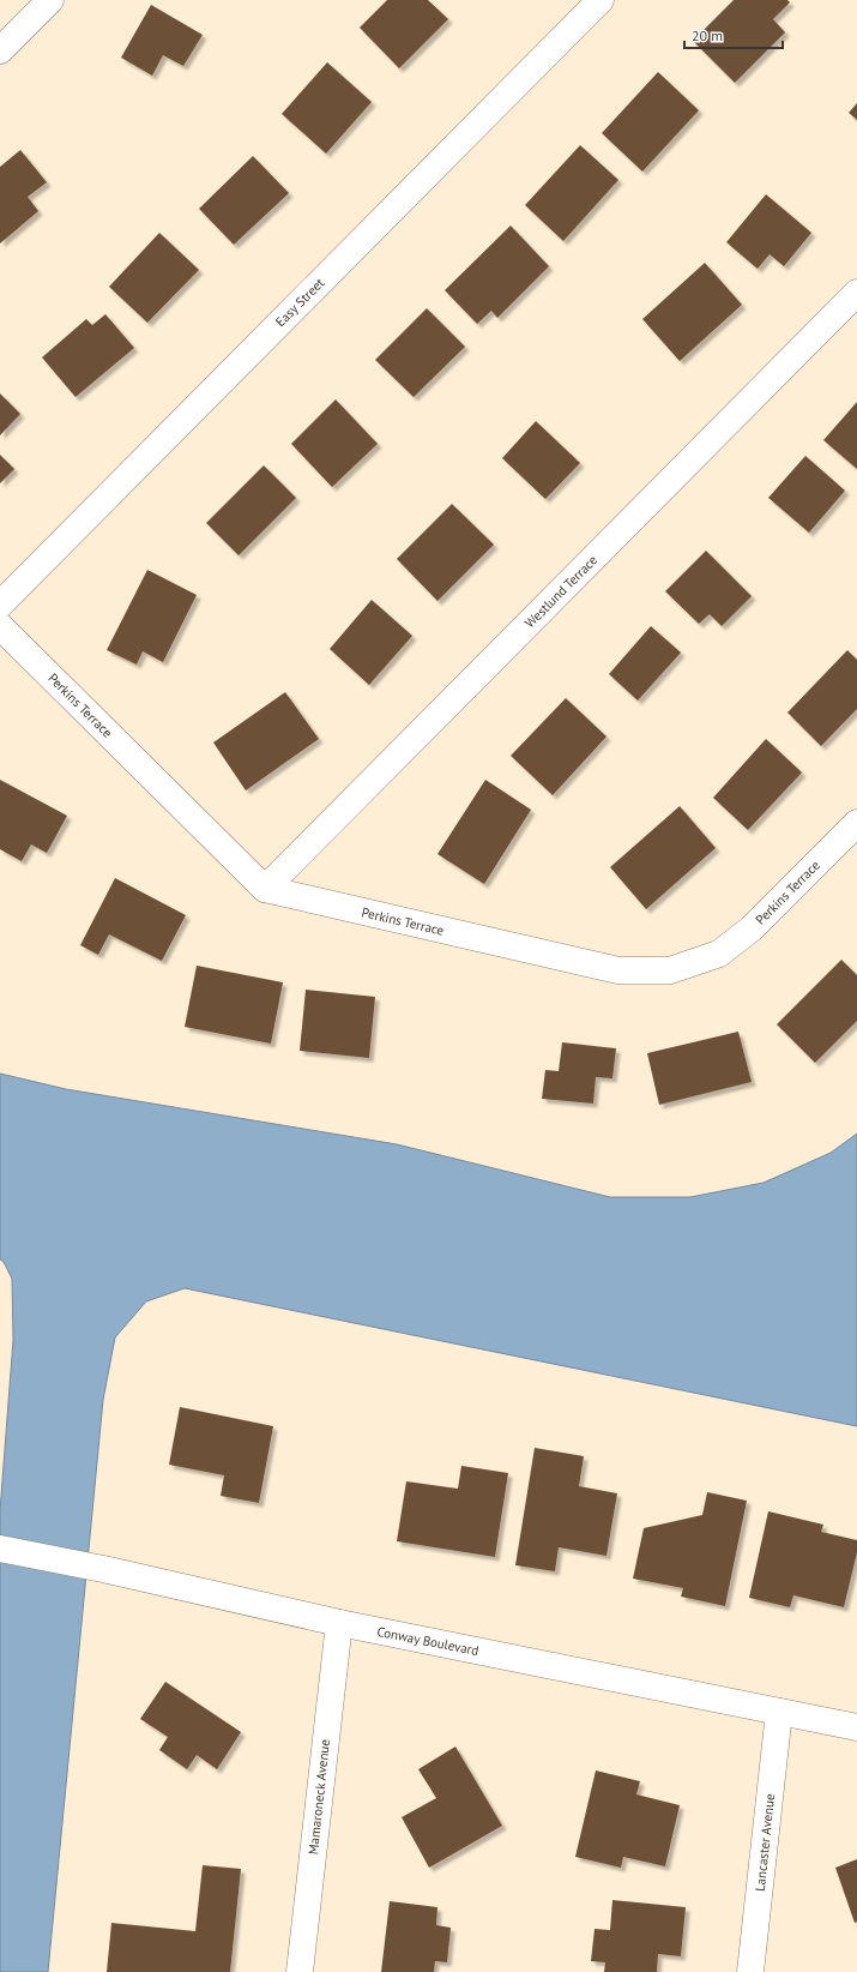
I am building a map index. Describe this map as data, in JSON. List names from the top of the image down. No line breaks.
{"streets":{"street":["Easy Street","Westlund Terrace","Perkins Terrace","Conway Boulevard","Mamaroneck Avenue","Lancaster Avenue"]},"crossings":[["Westlund Terrace","Perkins Terrace"],["Conway Boulevard","Mamaroneck Avenue"],["Conway Boulevard","Lancaster Avenue"]],"scale_bar":"20 m"}
